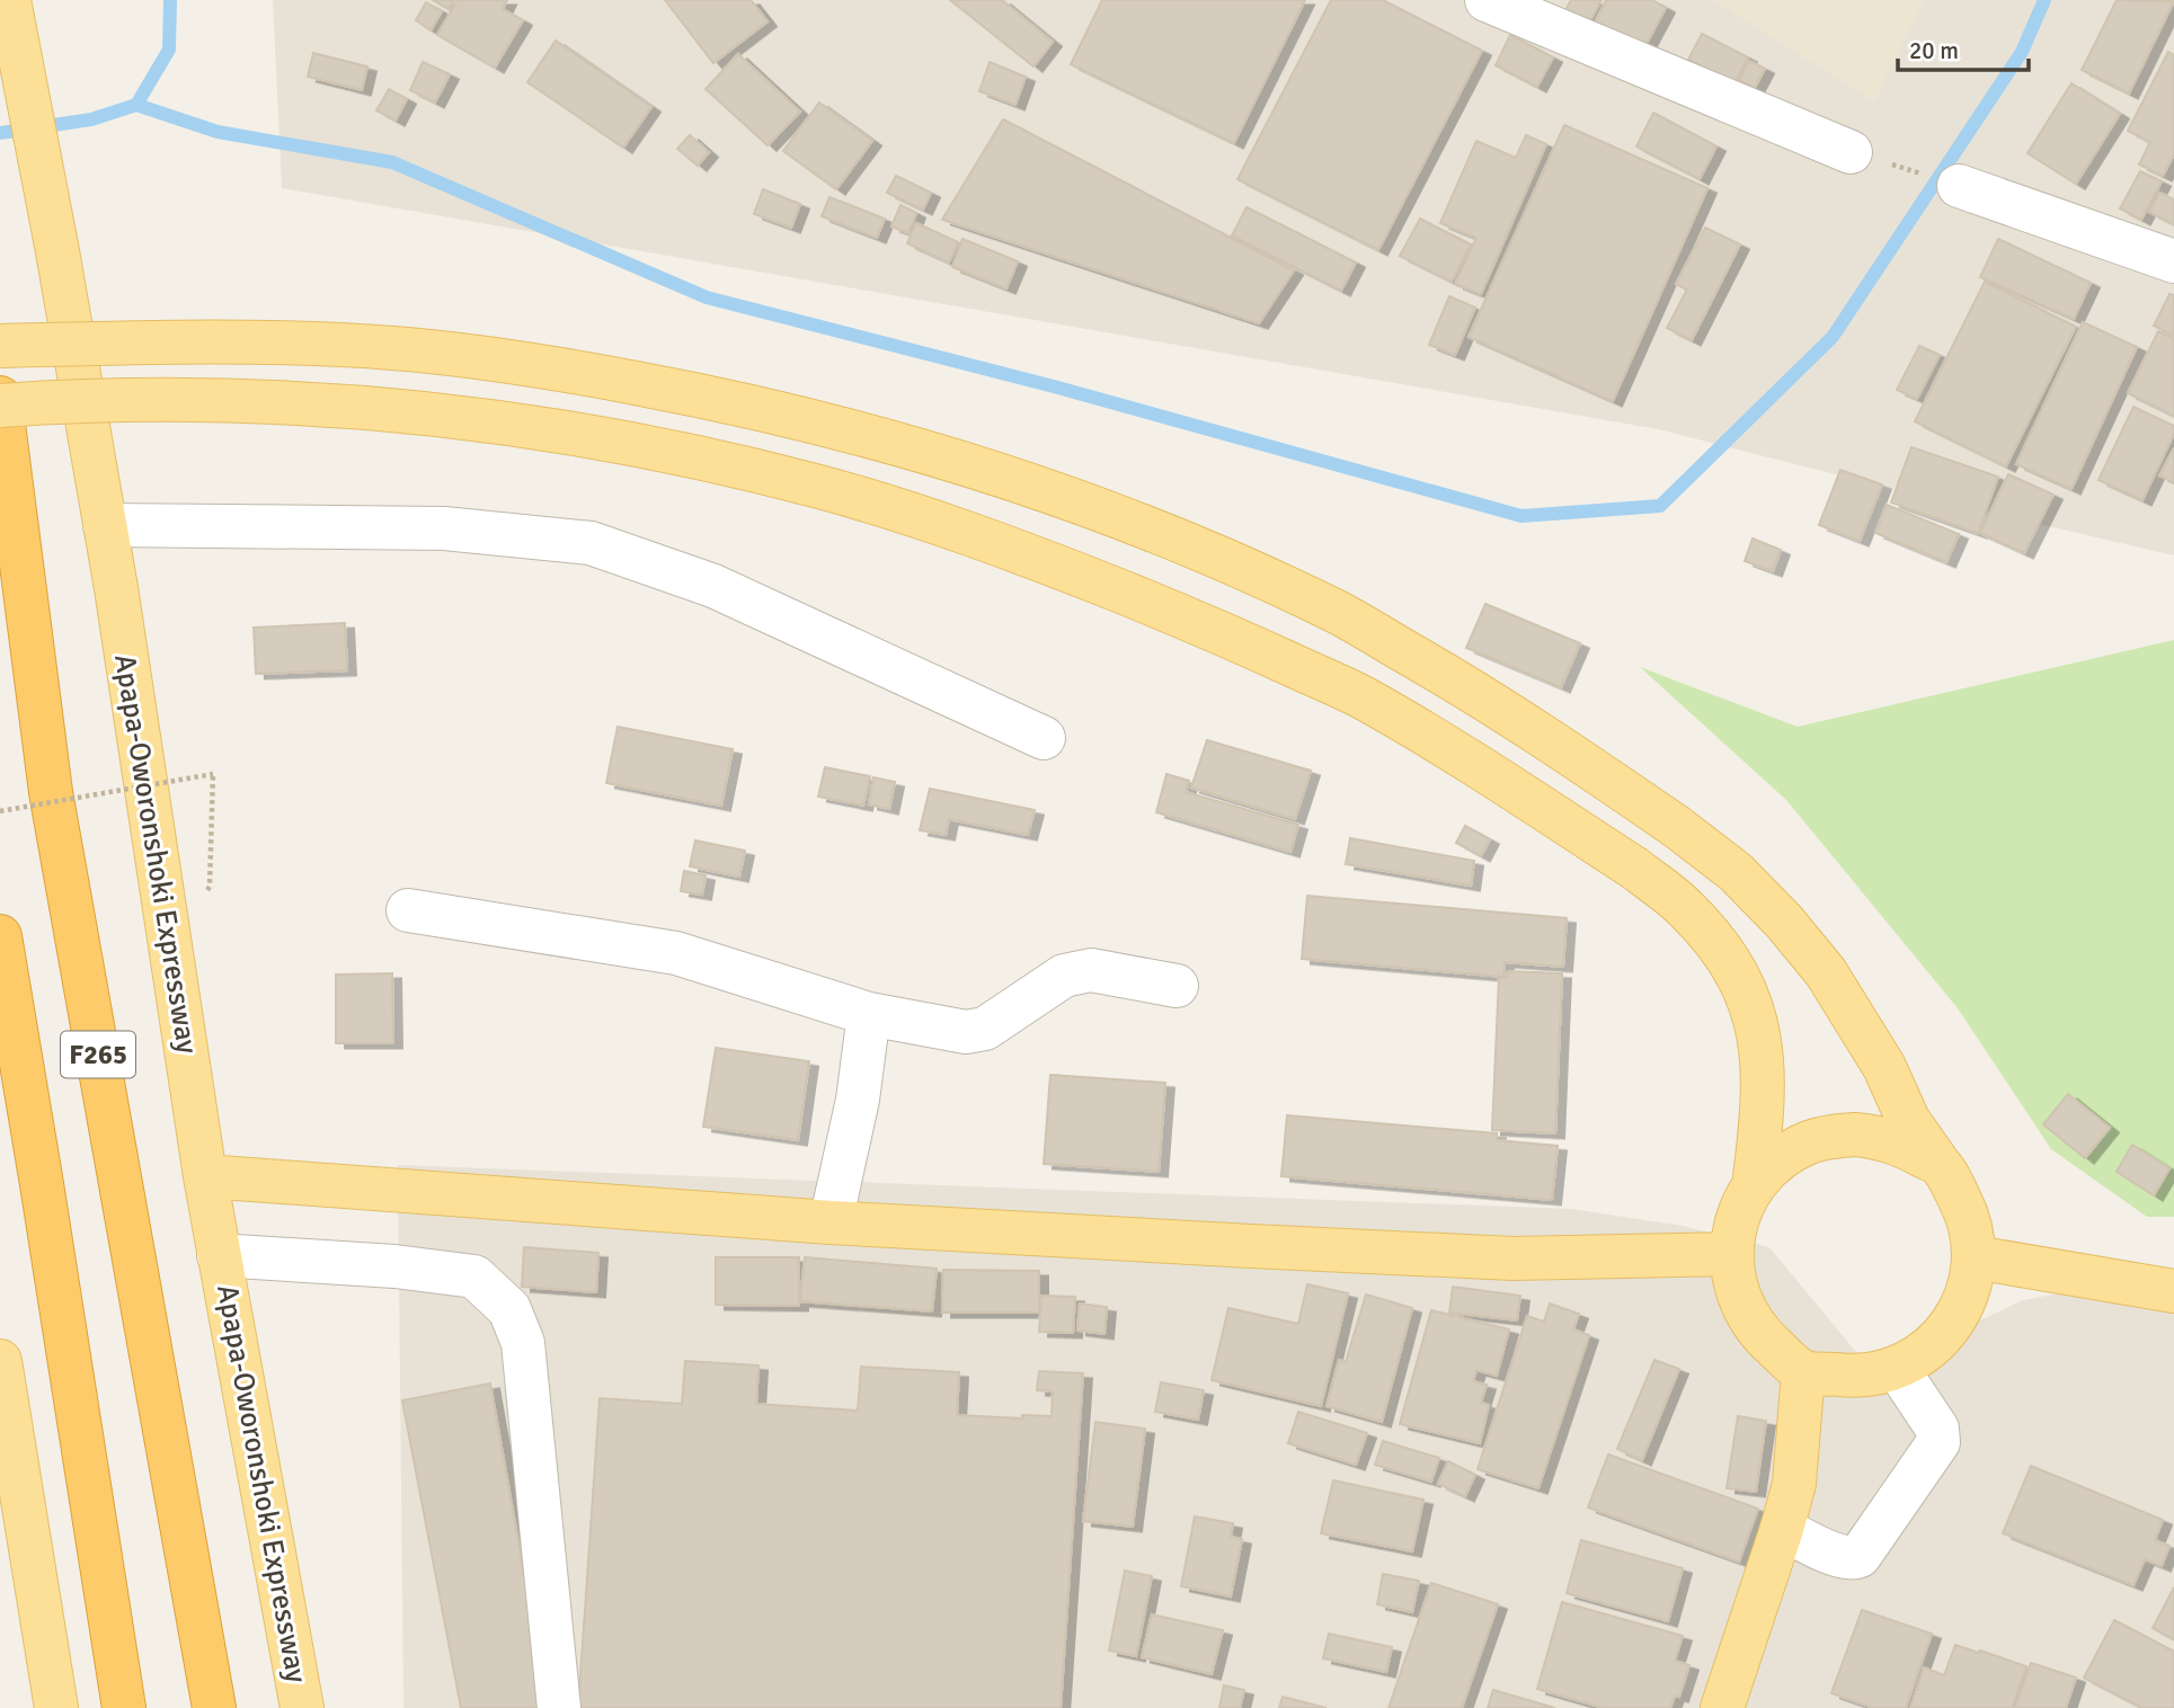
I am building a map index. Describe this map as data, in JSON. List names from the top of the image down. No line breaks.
{"streets":{"highway":["F265"],"main road":["Apapa-Oworonshoki Expressway"]},"scale_bar":"20 m"}
